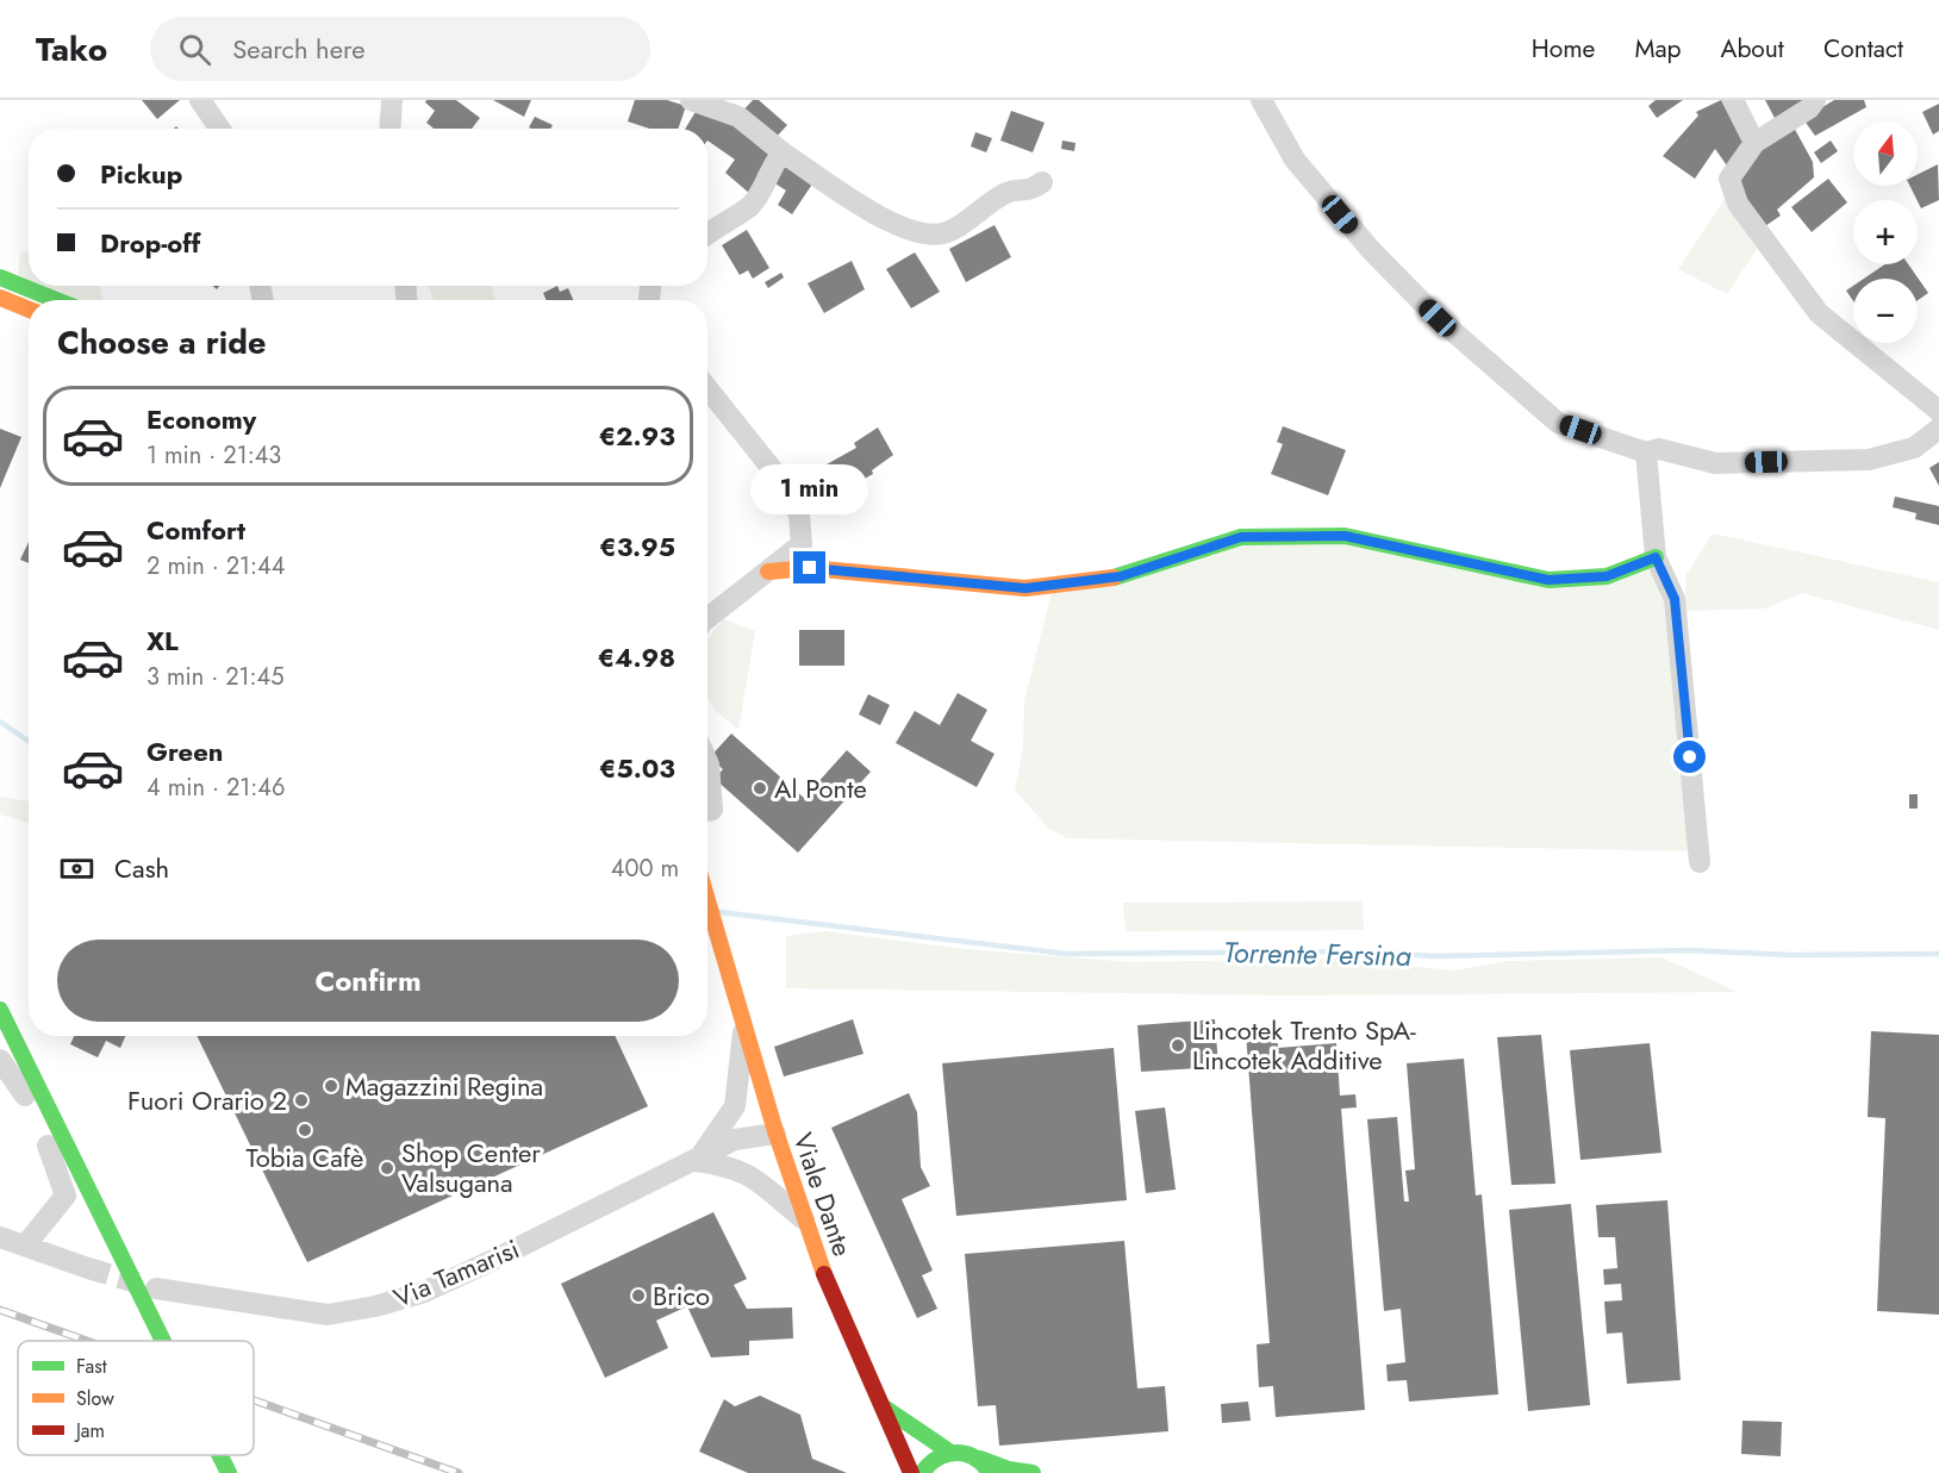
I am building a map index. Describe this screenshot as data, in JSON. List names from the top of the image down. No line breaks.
{"streets":{"main road":["Viale Dante"],"street":["Via Tamarisi"]},"crossings":[["Viale Dante","Via Tamarisi"]],"water":["Torrente Fersina"],"places":["Al Ponte","Lincotek Trento SpA- Lincotek Additive","Magazzini Regina","Fuori Orario 2","Tobia Cafè","Shop Center Valsugana","Brico"],"legend":["Fast","Slow","Jam"],"north":"top","page":{"header":"Tako","search":"Search here","nav":["Home","Map","About","Contact"],"map_buttons":["+","−"],"banner":["Pickup","Drop-off"],"heading":"Choose a ride","list":[{"name":"Economy","note":"1 min · 21:43","value":"€2.93"},{"name":"Comfort","note":"2 min · 21:44","value":"€3.95"},{"name":"XL","note":"3 min · 21:45","value":"€4.98"},{"name":"Green","note":"4 min · 21:46","value":"€5.03"}],"bubble":"1 min","pay":["Cash","400 m"],"buttons":"Confirm"}}
